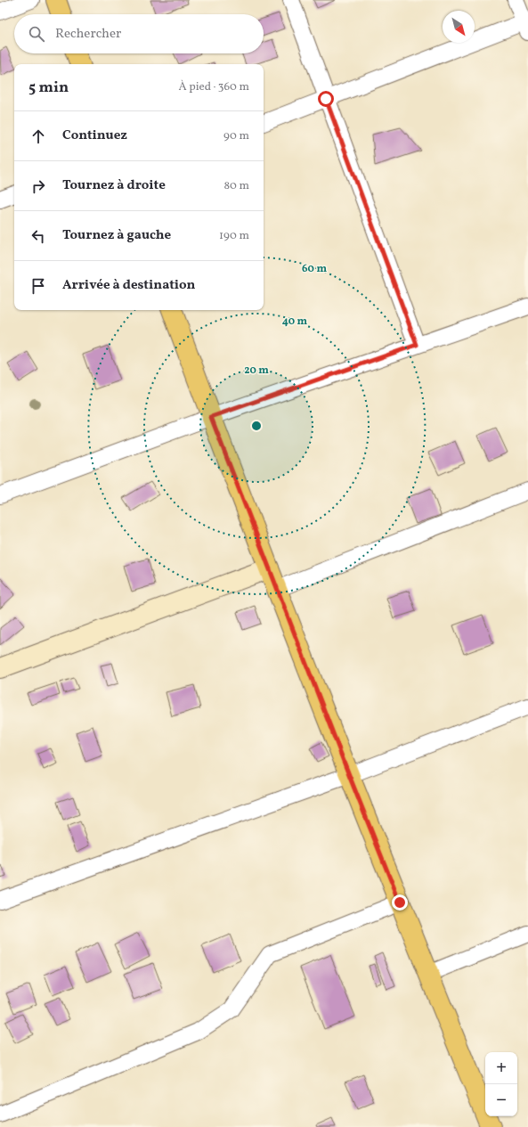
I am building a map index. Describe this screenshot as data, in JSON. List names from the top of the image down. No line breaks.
{"north":"bottom right","page":{"search":"Rechercher","heading":["5 min","À pied · 360 m"],"list":[["Continuez","90 m"],["Tournez à droite","80 m"],["Tournez à gauche","190 m"],"Arrivée à destination"],"map_buttons":["+","−"]},"rings":["60 m","40 m","20 m"]}
